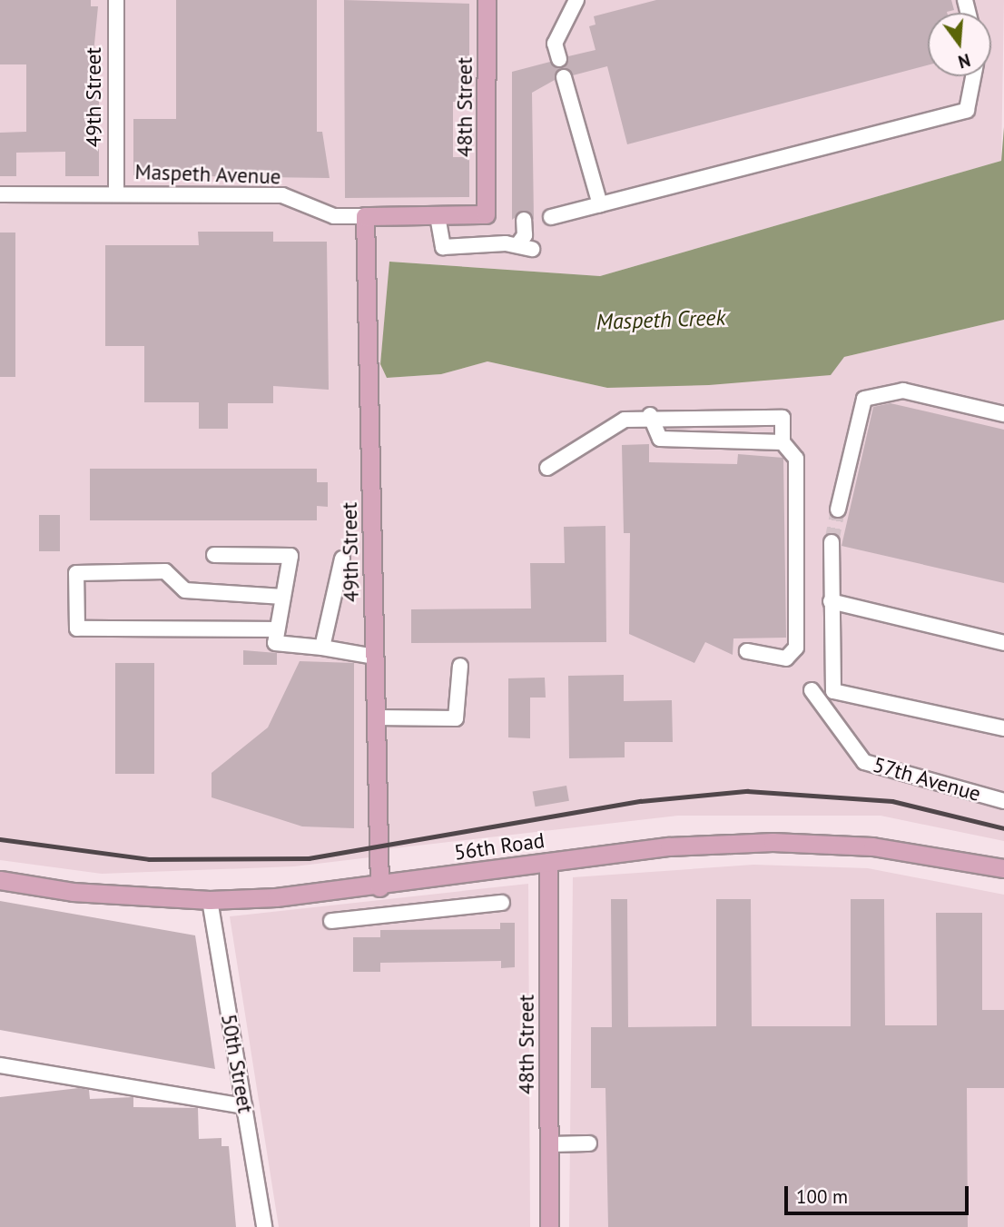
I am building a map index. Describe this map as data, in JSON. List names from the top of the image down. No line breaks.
{"streets":{"main road":["49th Street","48th Street","Maspeth Avenue","56th Road"],"street":["57th Avenue","50th Street"]},"crossings":[["49th Street","Maspeth Avenue"],["49th Street","56th Road"],["48th Street","Maspeth Avenue"],["48th Street","56th Road"],["56th Road","50th Street"]],"water":["Maspeth Creek"],"scale_bar":"100 m","north":"bottom"}
